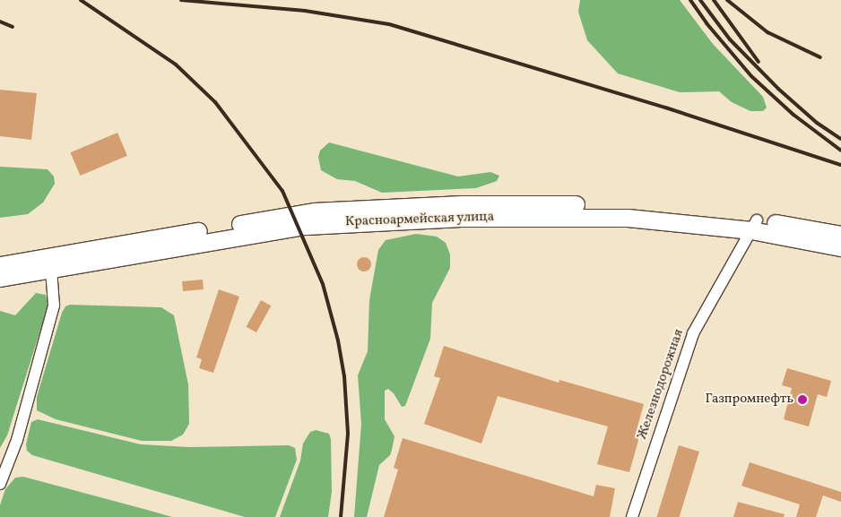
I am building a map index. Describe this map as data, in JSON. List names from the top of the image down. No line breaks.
{"streets":{"main road":["Красноармейская улица"],"street":["Железнодорожная"]},"crossings":[["Красноармейская улица","Железнодорожная"]],"places":["Газпромнефть"]}
